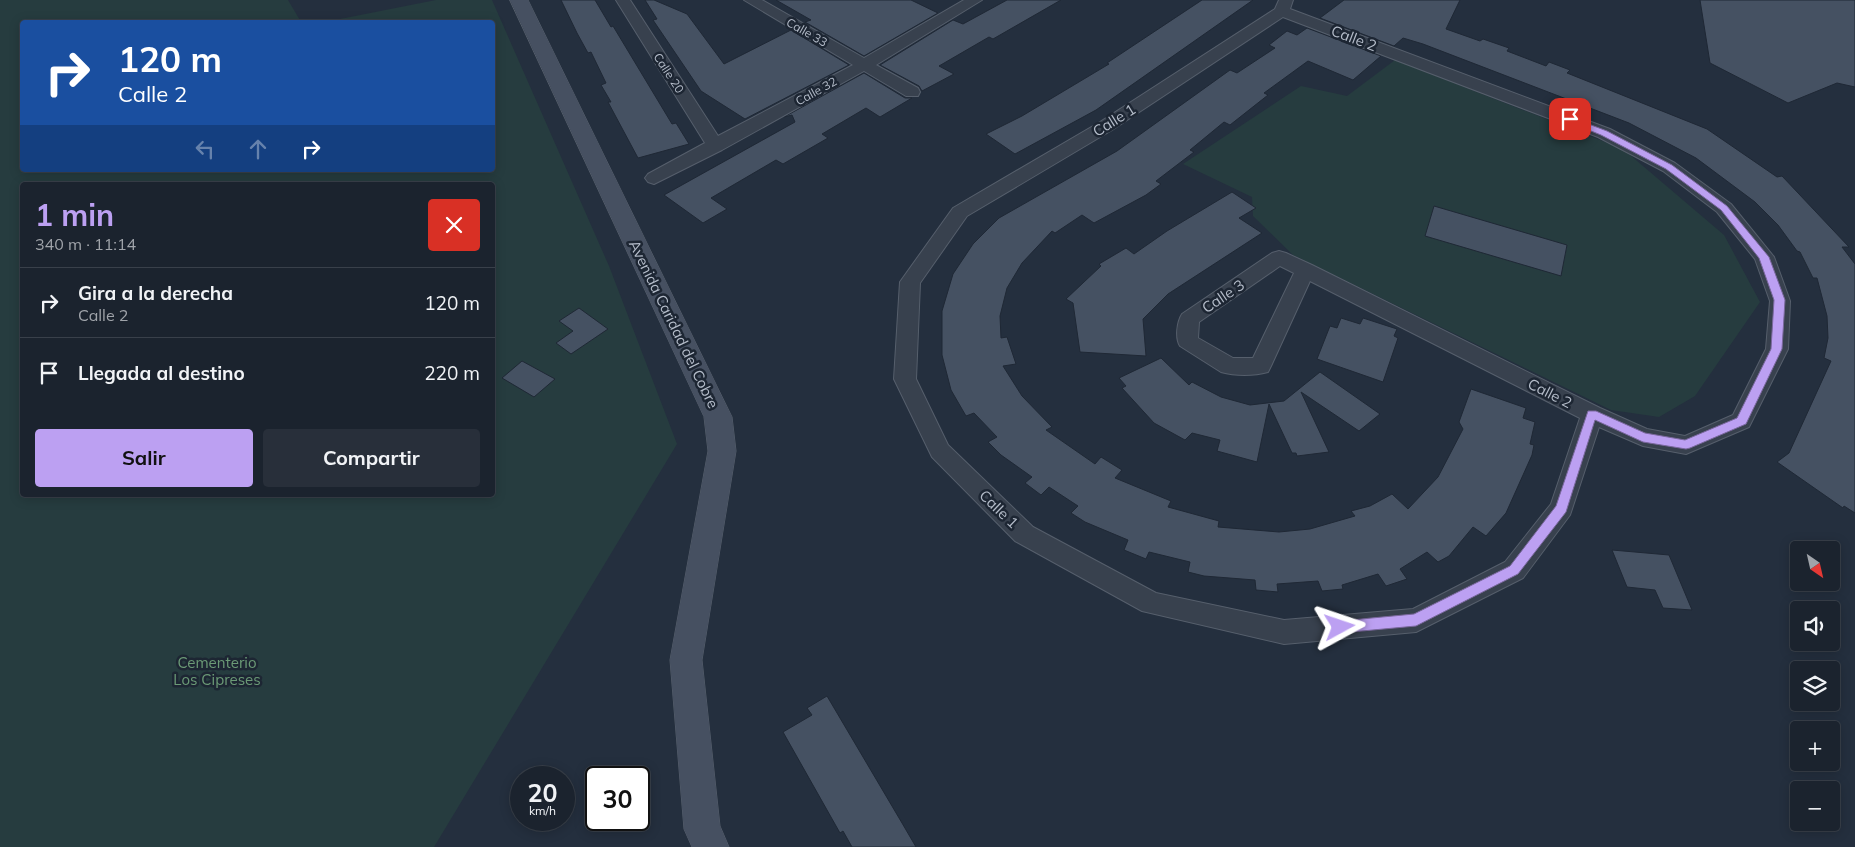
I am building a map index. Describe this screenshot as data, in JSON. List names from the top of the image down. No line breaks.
{"streets":{"street":["Calle 33","Calle 2","Calle 20","Calle 32","Calle 1","Calle 3","Avenida Caridad del Cobre"]},"crossings":[["Calle 33","Calle 32"],["Calle 2","Calle 1"],["Calle 2","Calle 3"],["Calle 20","Calle 32"]],"parks":["Cementerio Los Cipreses"],"north":"bottom right","page":{"turn":["120 m","Calle 2"],"heading":["1 min","340 m · 11:14"],"list":[{"name":"Gira a la derecha","note":"Calle 2","value":"120 m"},{"name":"Llegada al destino","value":"220 m"}],"buttons":["Salir","Compartir"],"map_buttons":["+","−"],"speed":"20 km/h","limit":"30"}}
